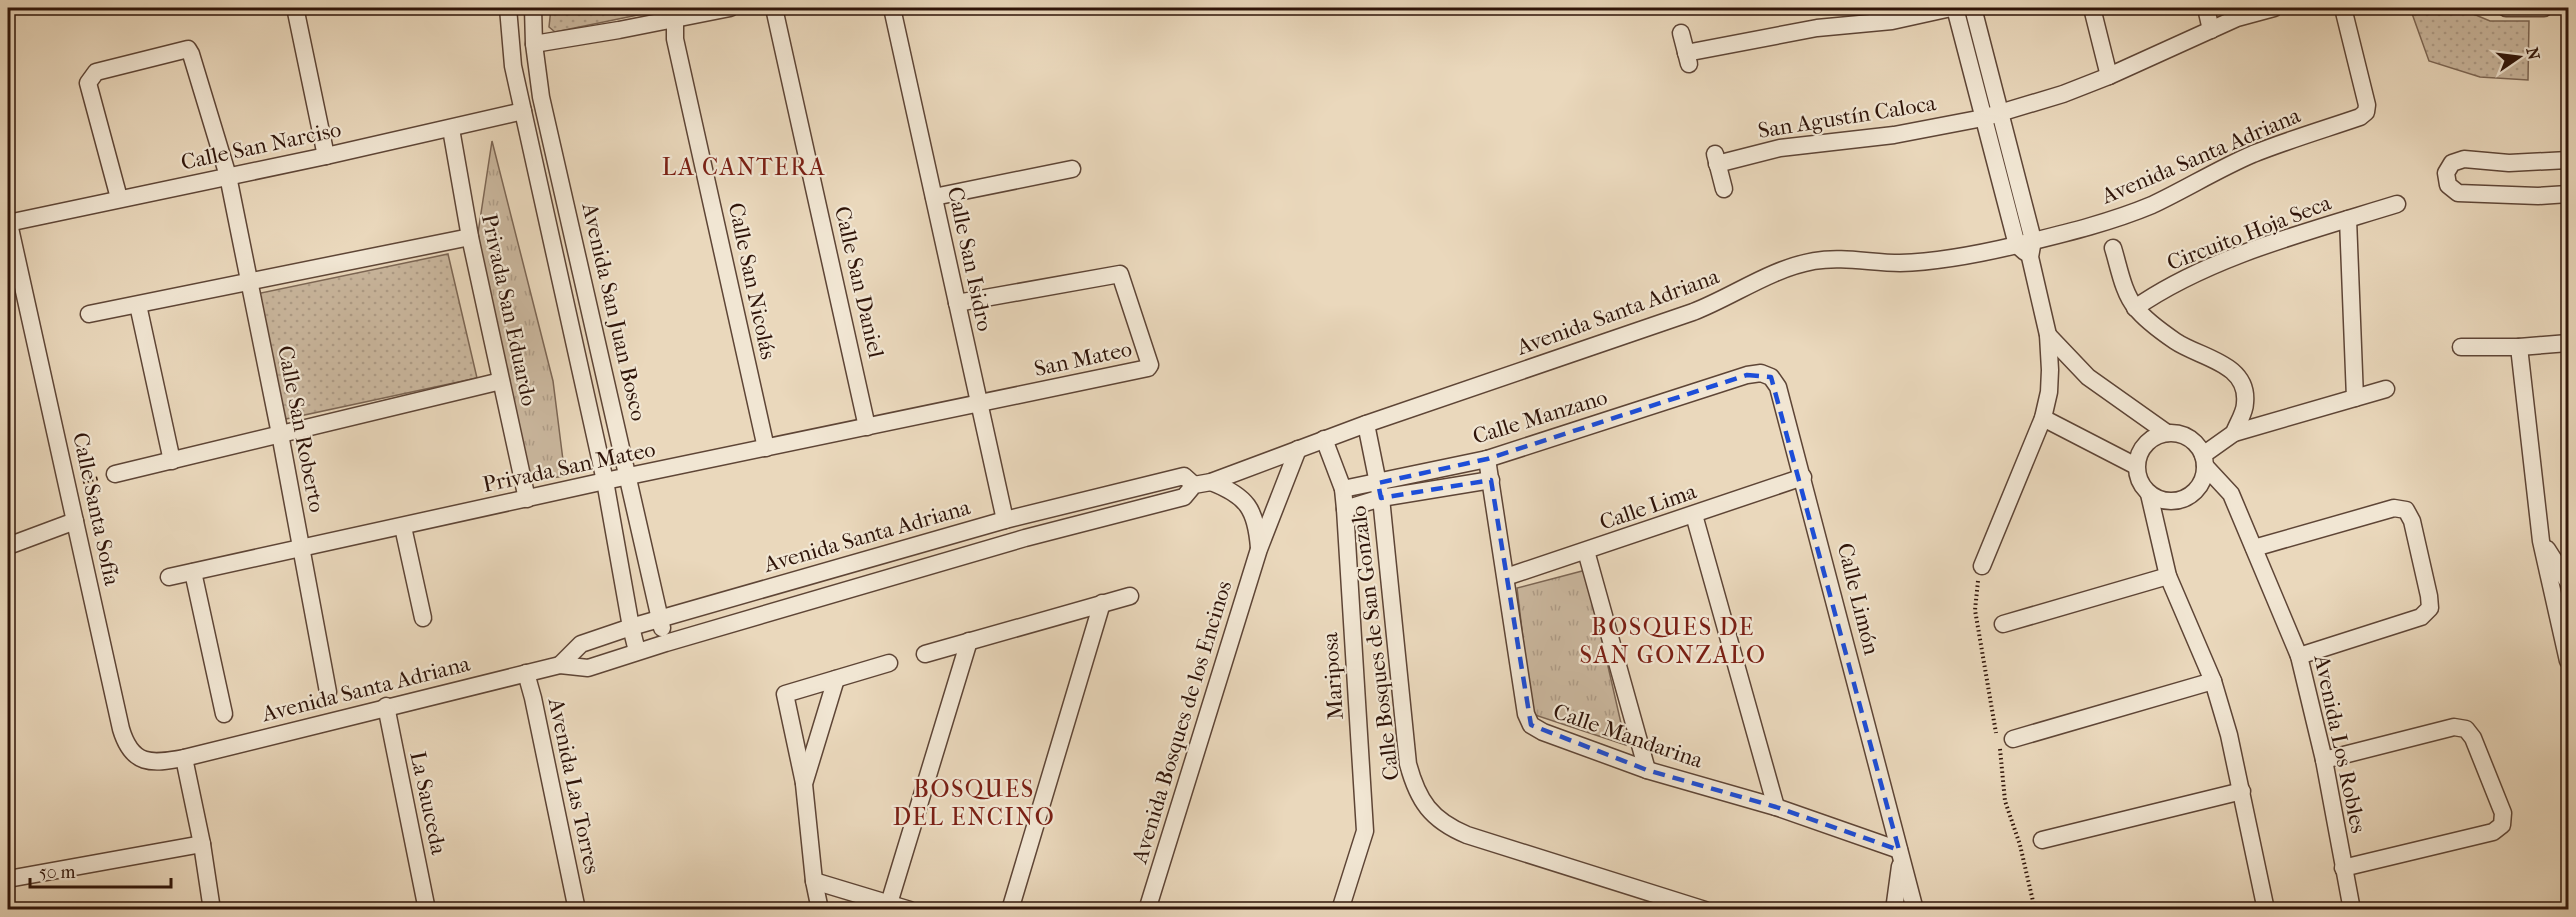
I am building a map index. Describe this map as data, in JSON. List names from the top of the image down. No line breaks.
{"streets":{"street":["San Agustín Caloca","Calle San Narciso","Avenida Santa Adriana","Circuito Hoja Seca","Calle San Isidro","Calle San Nicolás","Calle San Daniel","Privada San Eduardo","Avenida San Juan Bosco","San Mateo","Calle Manzano","Calle San Roberto","Privada San Mateo","Calle Lima","Calle Santa Sofía","Calle Limón","Calle Bosques de San Gonzalo","Mariposa","Avenida Bosques de los Encinos","Calle Mandarina","Avenida Los Robles","Avenida Las Torres","La Sauceda"]},"crossings":[["Calle San Narciso","Privada San Eduardo"],["Calle San Narciso","Avenida San Juan Bosco"],["Calle San Narciso","Calle San Roberto"],["Calle San Narciso","Calle Santa Sofía"],["Avenida Santa Adriana","Calle San Isidro"],["Avenida Santa Adriana","Avenida San Juan Bosco"],["Avenida Santa Adriana","Calle Santa Sofía"],["Avenida Santa Adriana","Calle Bosques de San Gonzalo"],["Avenida Santa Adriana","Mariposa"],["Avenida Santa Adriana","Avenida Bosques de los Encinos"],["Avenida Santa Adriana","Avenida Las Torres"],["Avenida Santa Adriana","La Sauceda"],["Calle San Isidro","San Mateo"],["Calle San Isidro","Privada San Mateo"],["Calle San Nicolás","Privada San Mateo"],["Calle San Daniel","Privada San Mateo"],["Privada San Eduardo","Privada San Mateo"],["Avenida San Juan Bosco","Privada San Mateo"],["San Mateo","Privada San Mateo"],["Calle Manzano","Calle Limón"],["Calle Manzano","Calle Bosques de San Gonzalo"],["Calle Manzano","Mariposa"],["Calle Manzano","Calle Mandarina"],["Calle San Roberto","Privada San Mateo"],["Calle Lima","Calle Limón"],["Calle Lima","Calle Mandarina"],["Calle Limón","Calle Mandarina"]],"districts":["LA CANTERA","BOSQUES DE SAN GONZALO","BOSQUES DEL ENCINO"],"scale_bar":"50 m","north":"right"}
